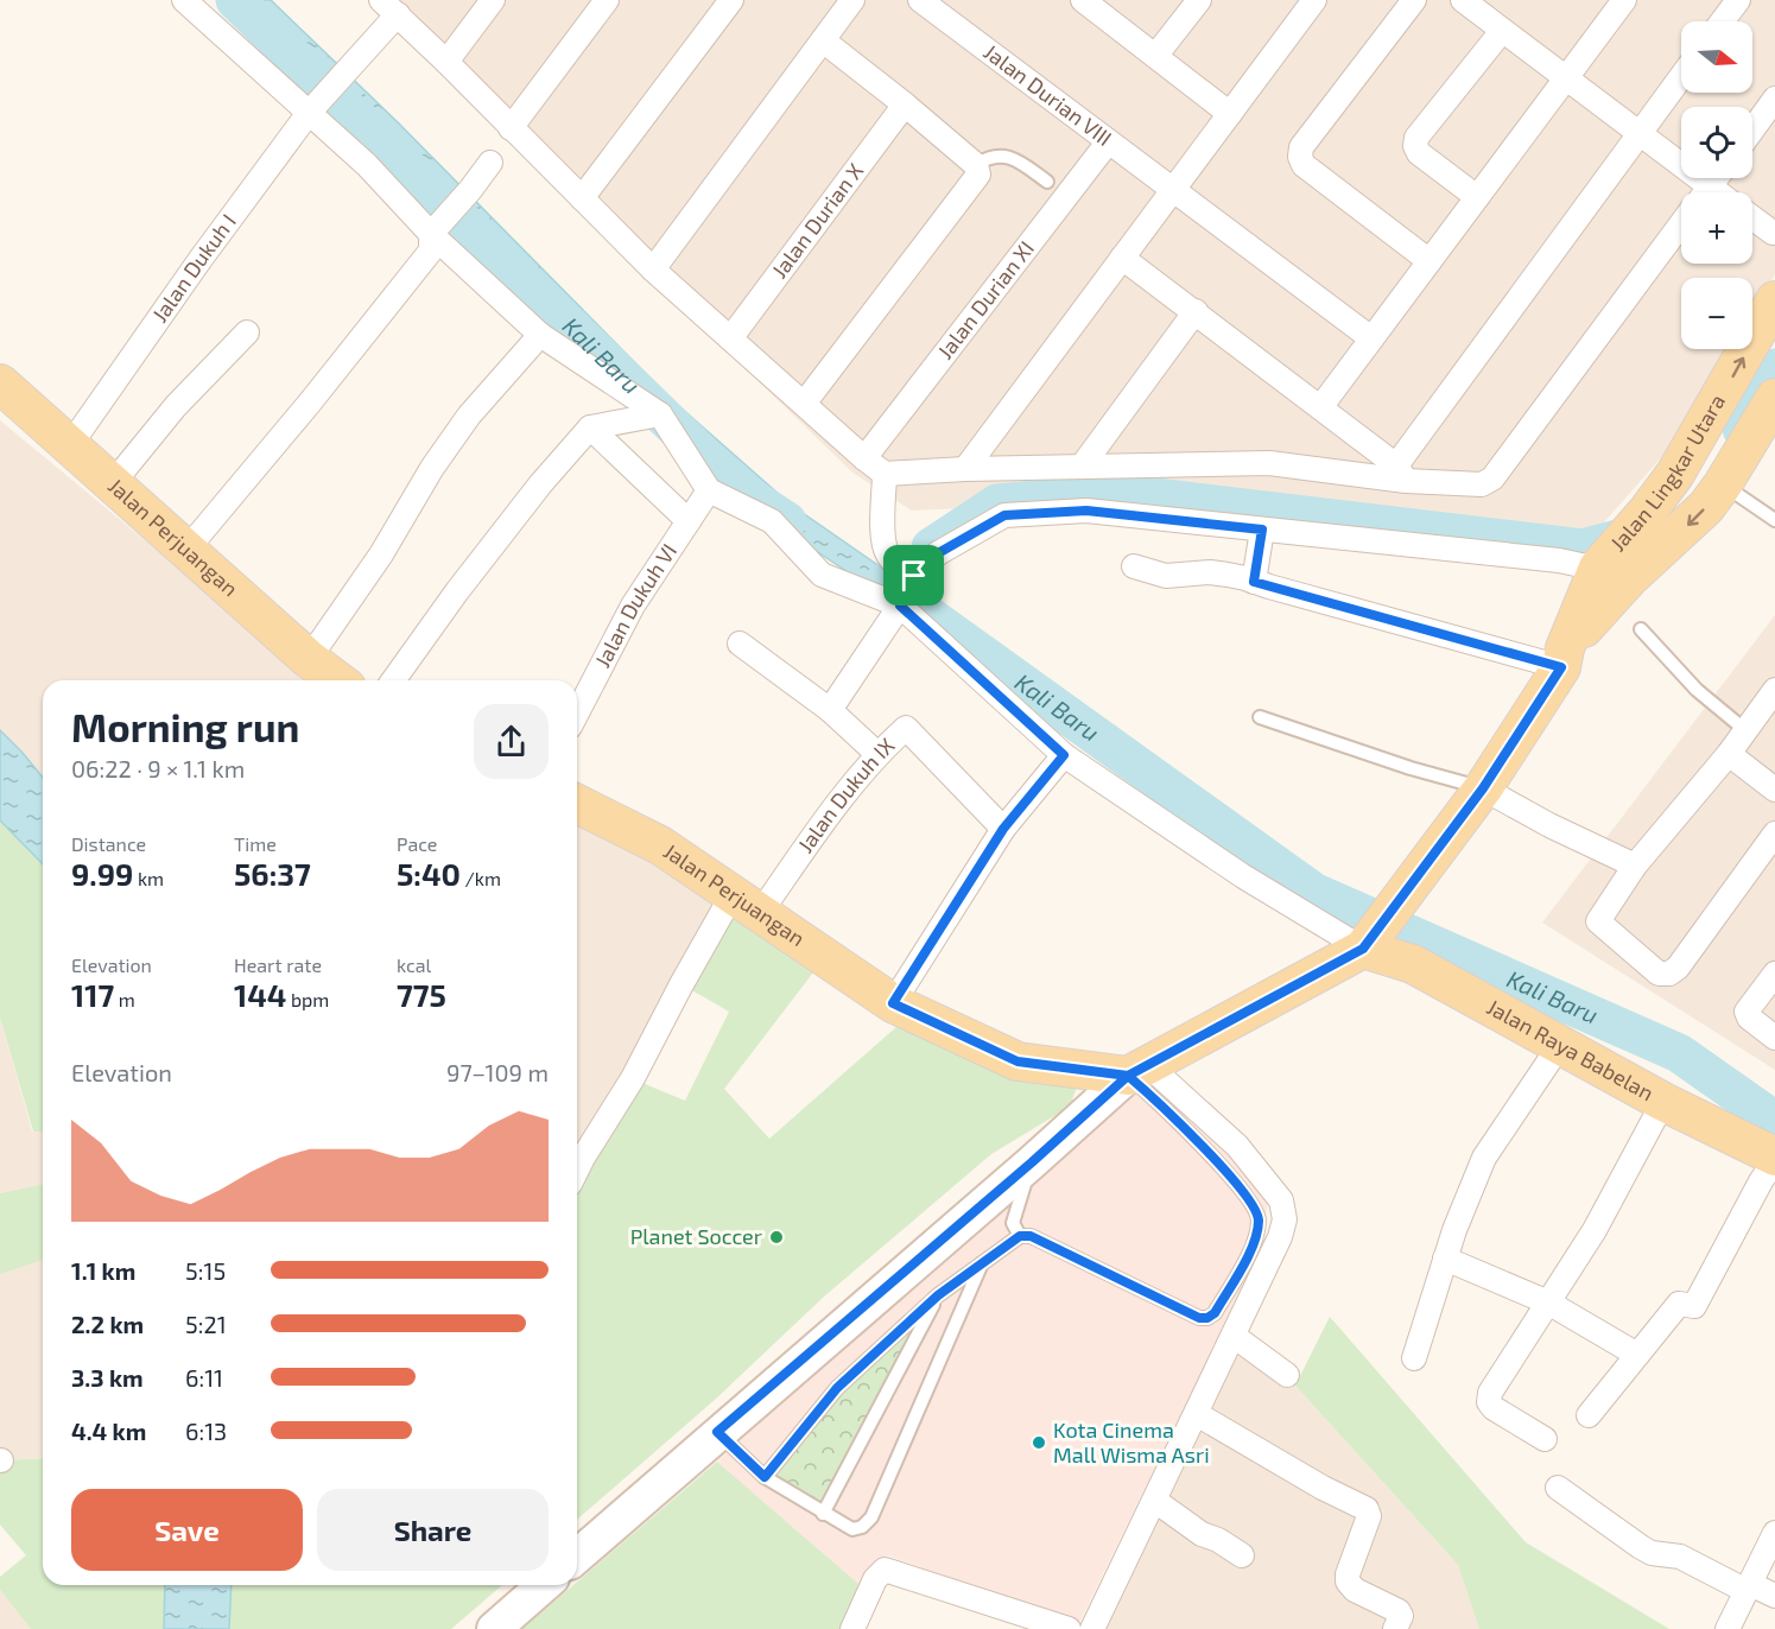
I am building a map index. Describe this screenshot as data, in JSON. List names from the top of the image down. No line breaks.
{"streets":{"main road":["Jalan Lingkar Utara","Jalan Perjuangan","Jalan Raya Babelan"],"street":["Jalan Durian VIII","Jalan Durian X","Jalan Dukuh I","Jalan Durian XI","Jalan Dukuh VI","Jalan Dukuh IX"]},"crossings":[["Jalan Durian VIII","Jalan Durian XI"],["Jalan Dukuh I","Jalan Perjuangan"],["Jalan Lingkar Utara","Jalan Perjuangan"],["Jalan Lingkar Utara","Jalan Raya Babelan"],["Jalan Perjuangan","Jalan Dukuh IX"]],"water":["Kali Baru"],"places":["Planet Soccer","Kota Cinema Mall Wisma Asri"],"north":"right","page":{"map_buttons":["+","−"],"heading":["Morning run","06:22 · 9 × 1.1 km"],"stats":[["Distance","9.99 km"],["Time","56:37"],["Pace","5:40 /km"],["Elevation","117 m"],["Heart rate","144 bpm"],["kcal","775"]],"chart":["Elevation","97–109 m"],"list":[{"name":"1.1 km","note":"5:15"},{"name":"2.2 km","note":"5:21"},{"name":"3.3 km","note":"6:11"},{"name":"4.4 km","note":"6:13"}],"buttons":["Save","Share"]}}
